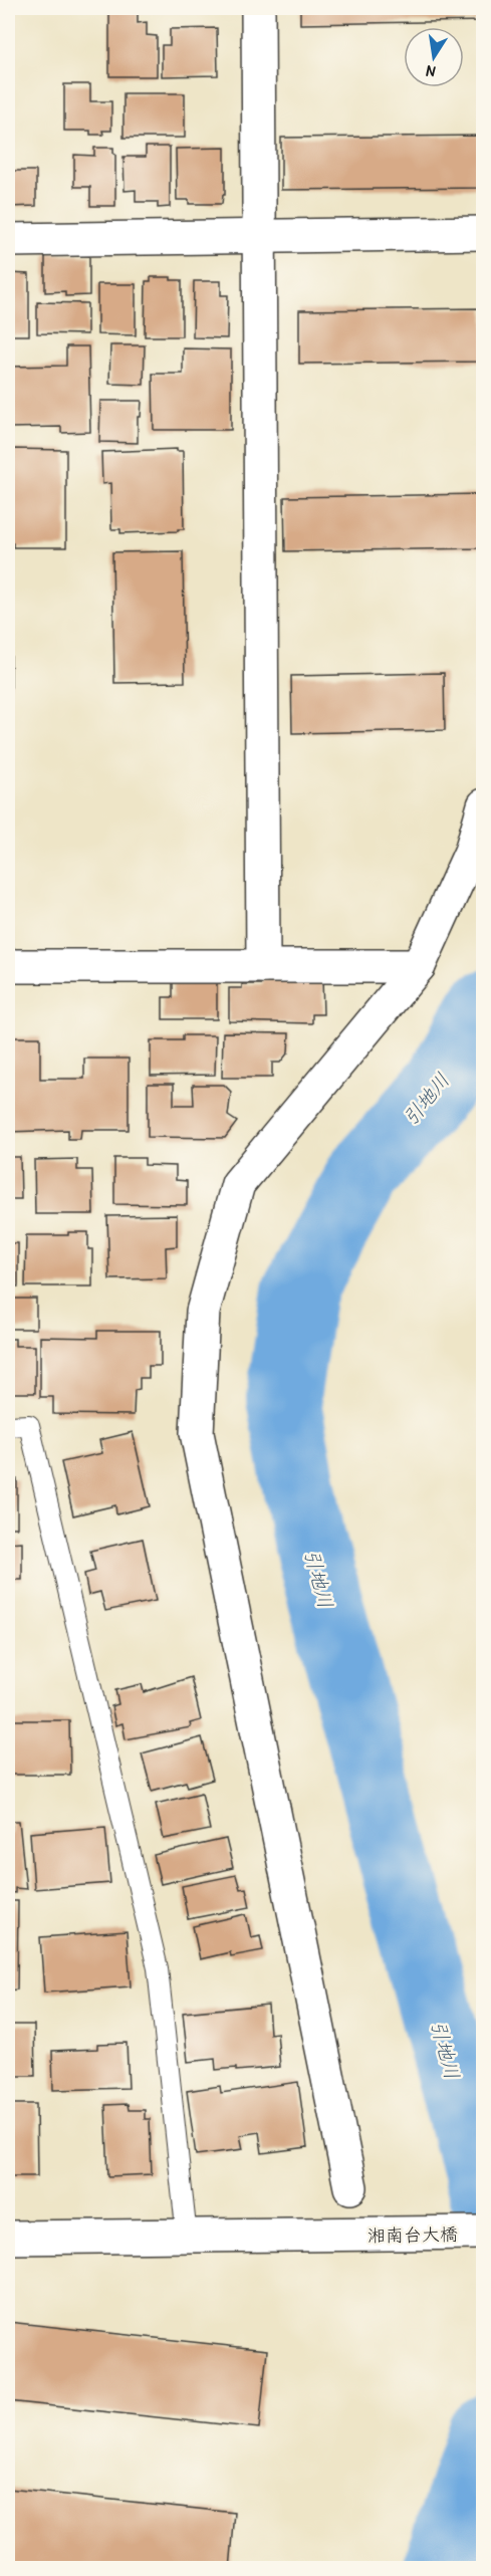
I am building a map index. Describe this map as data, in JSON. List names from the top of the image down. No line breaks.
{"streets":{"street":["湘南台大橋"]},"water":["引地川"],"north":"bottom"}
